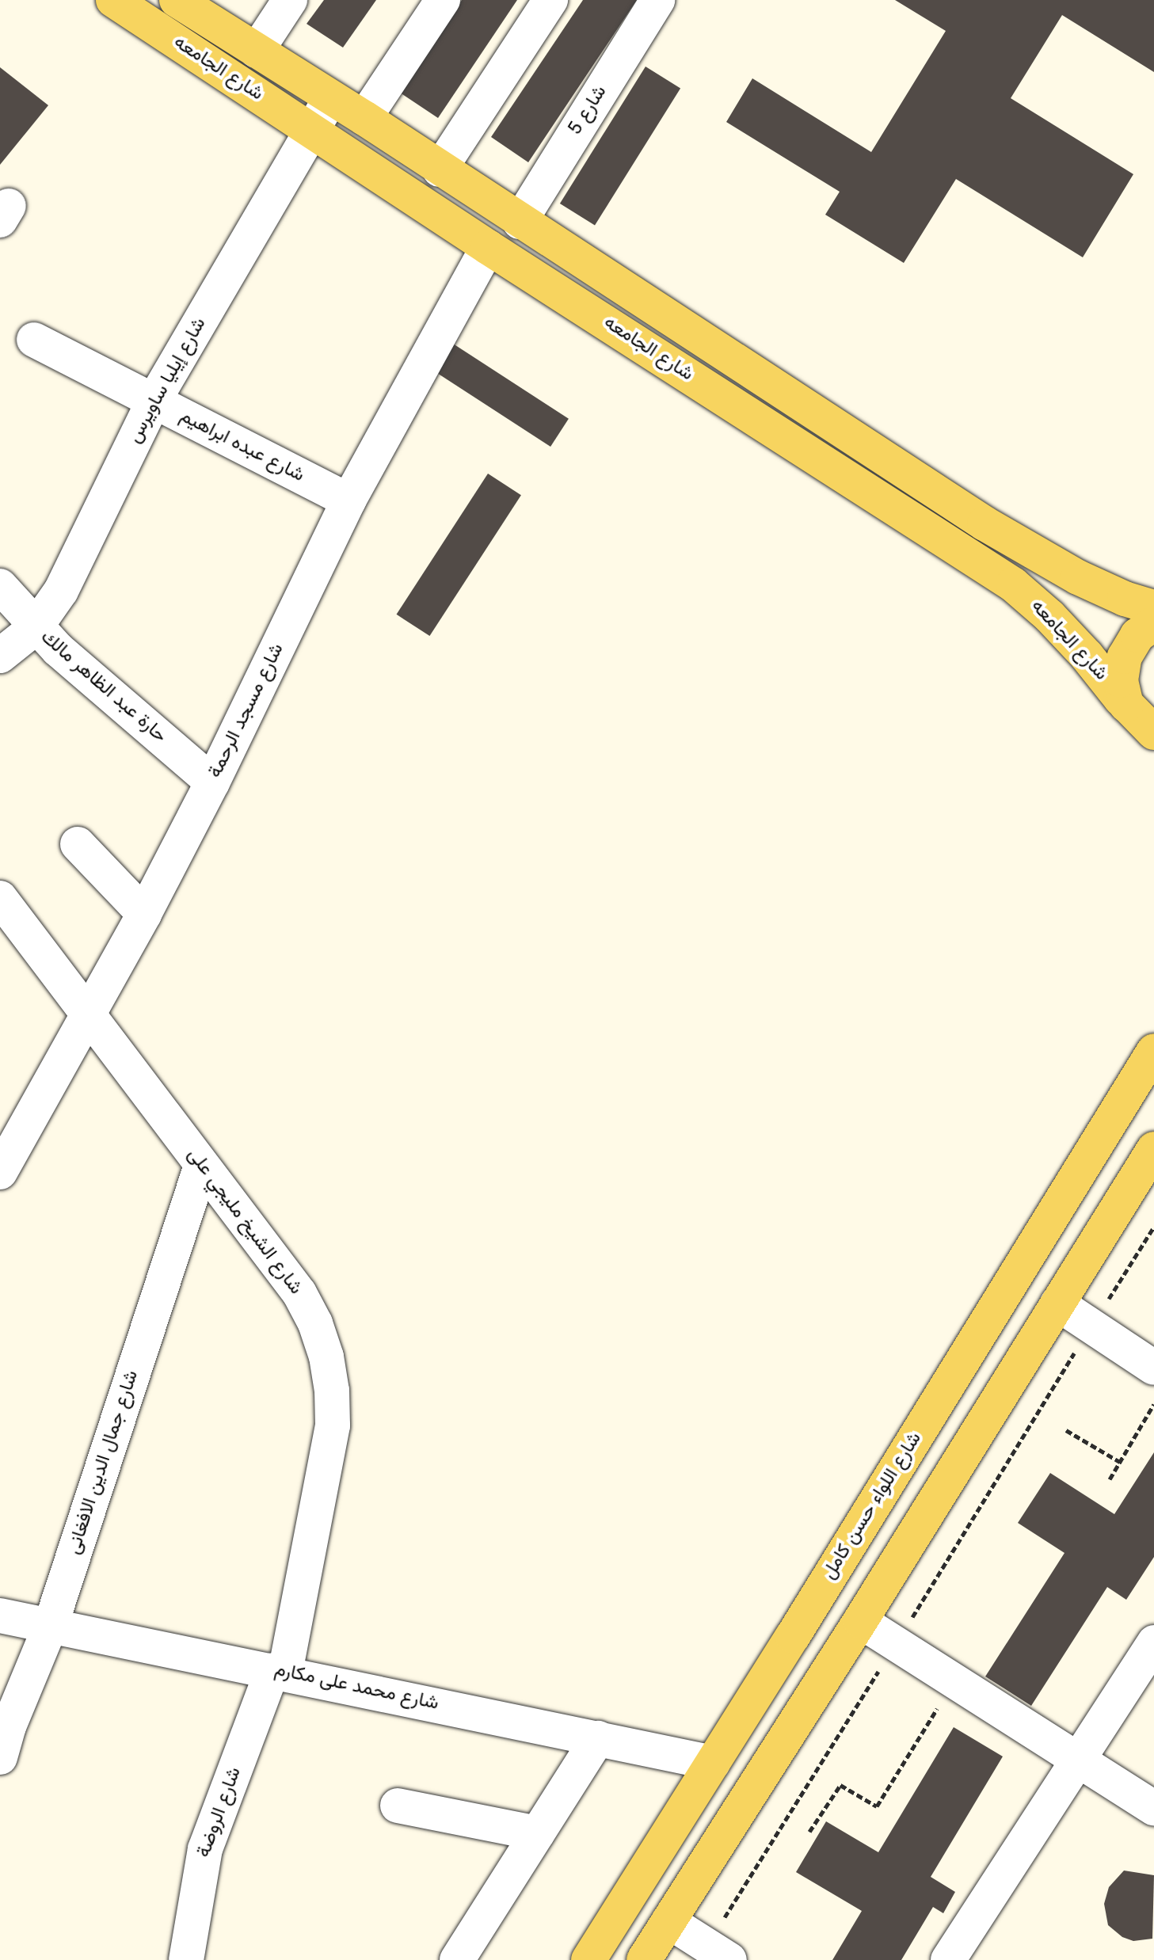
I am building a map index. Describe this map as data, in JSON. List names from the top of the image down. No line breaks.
{"streets":{"main road":["شارع الجامعه","شارع اللواء حسن كامل"],"street":["شارع 5","شارع إيليا ساويرس","شارع عبده ابراهيم","حارة عبد الظاهر مالك","شارع مسجد الرحمة","شارع الشيخ مليجي على","شارع جمال الدين الافغانى","شارع محمد على مكارم","شارع الروضة"]},"crossings":[["شارع الجامعه","شارع 5"],["شارع الجامعه","شارع إيليا ساويرس"],["شارع الجامعه","شارع مسجد الرحمة"],["شارع إيليا ساويرس","شارع عبده ابراهيم"],["شارع إيليا ساويرس","حارة عبد الظاهر مالك"],["شارع عبده ابراهيم","شارع مسجد الرحمة"],["حارة عبد الظاهر مالك","شارع مسجد الرحمة"],["شارع مسجد الرحمة","شارع الشيخ مليجي على"],["شارع الشيخ مليجي على","شارع جمال الدين الافغانى"],["شارع الشيخ مليجي على","شارع محمد على مكارم"],["شارع الشيخ مليجي على","شارع الروضة"],["شارع جمال الدين الافغانى","شارع محمد على مكارم"],["شارع اللواء حسن كامل","شارع محمد على مكارم"],["شارع محمد على مكارم","شارع الروضة"]]}
